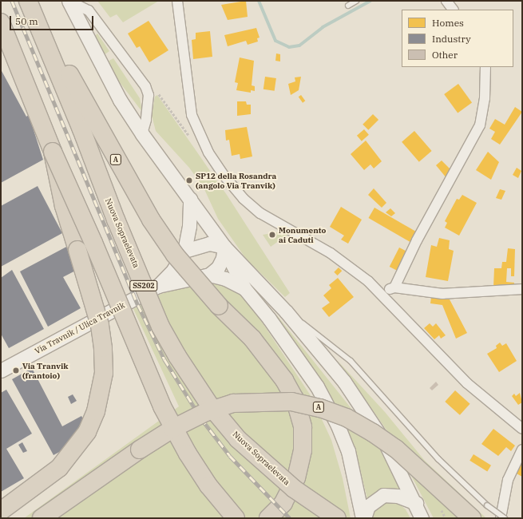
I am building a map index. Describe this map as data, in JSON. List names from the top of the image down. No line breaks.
{"streets":{"highway":["A","Nuova Sopraelevata","SS202"],"main road":["Via Travnik / Ulica Travnik"]},"places":["SP12 della Rosandra (angolo Via Tranvik)","Monumento ai Caduti","Via Tranvik (frantoio)"],"legend":["Homes","Industry","Other"],"scale_bar":"50 m"}
